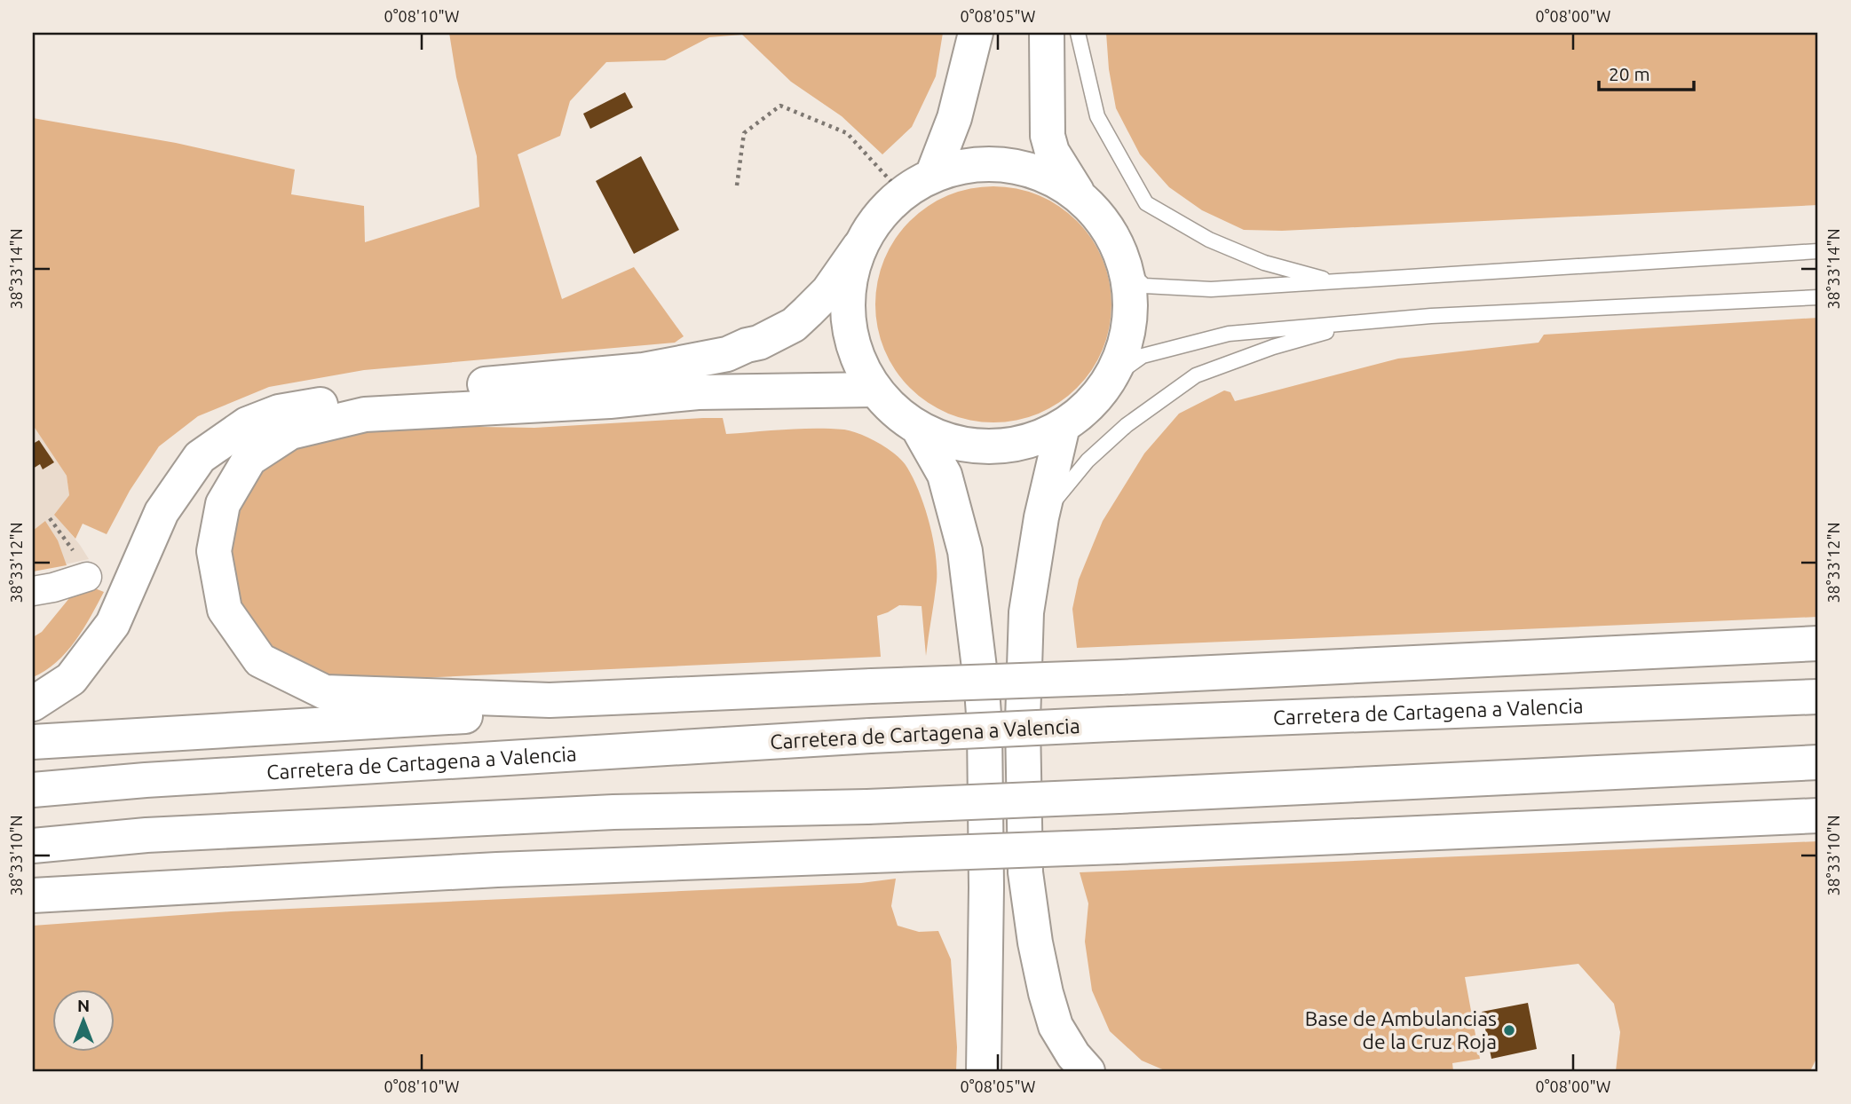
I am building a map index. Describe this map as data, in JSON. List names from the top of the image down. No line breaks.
{"streets":{"main road":["Carretera de Cartagena a Valencia"]},"places":["Base de Ambulancias de la Cruz Roja"],"scale_bar":"20 m","north":"top","coordinates":["0°08'10\"W","0°08'05\"W","0°08'00\"W","38°33'14\"N","38°33'12\"N","38°33'10\"N"]}
